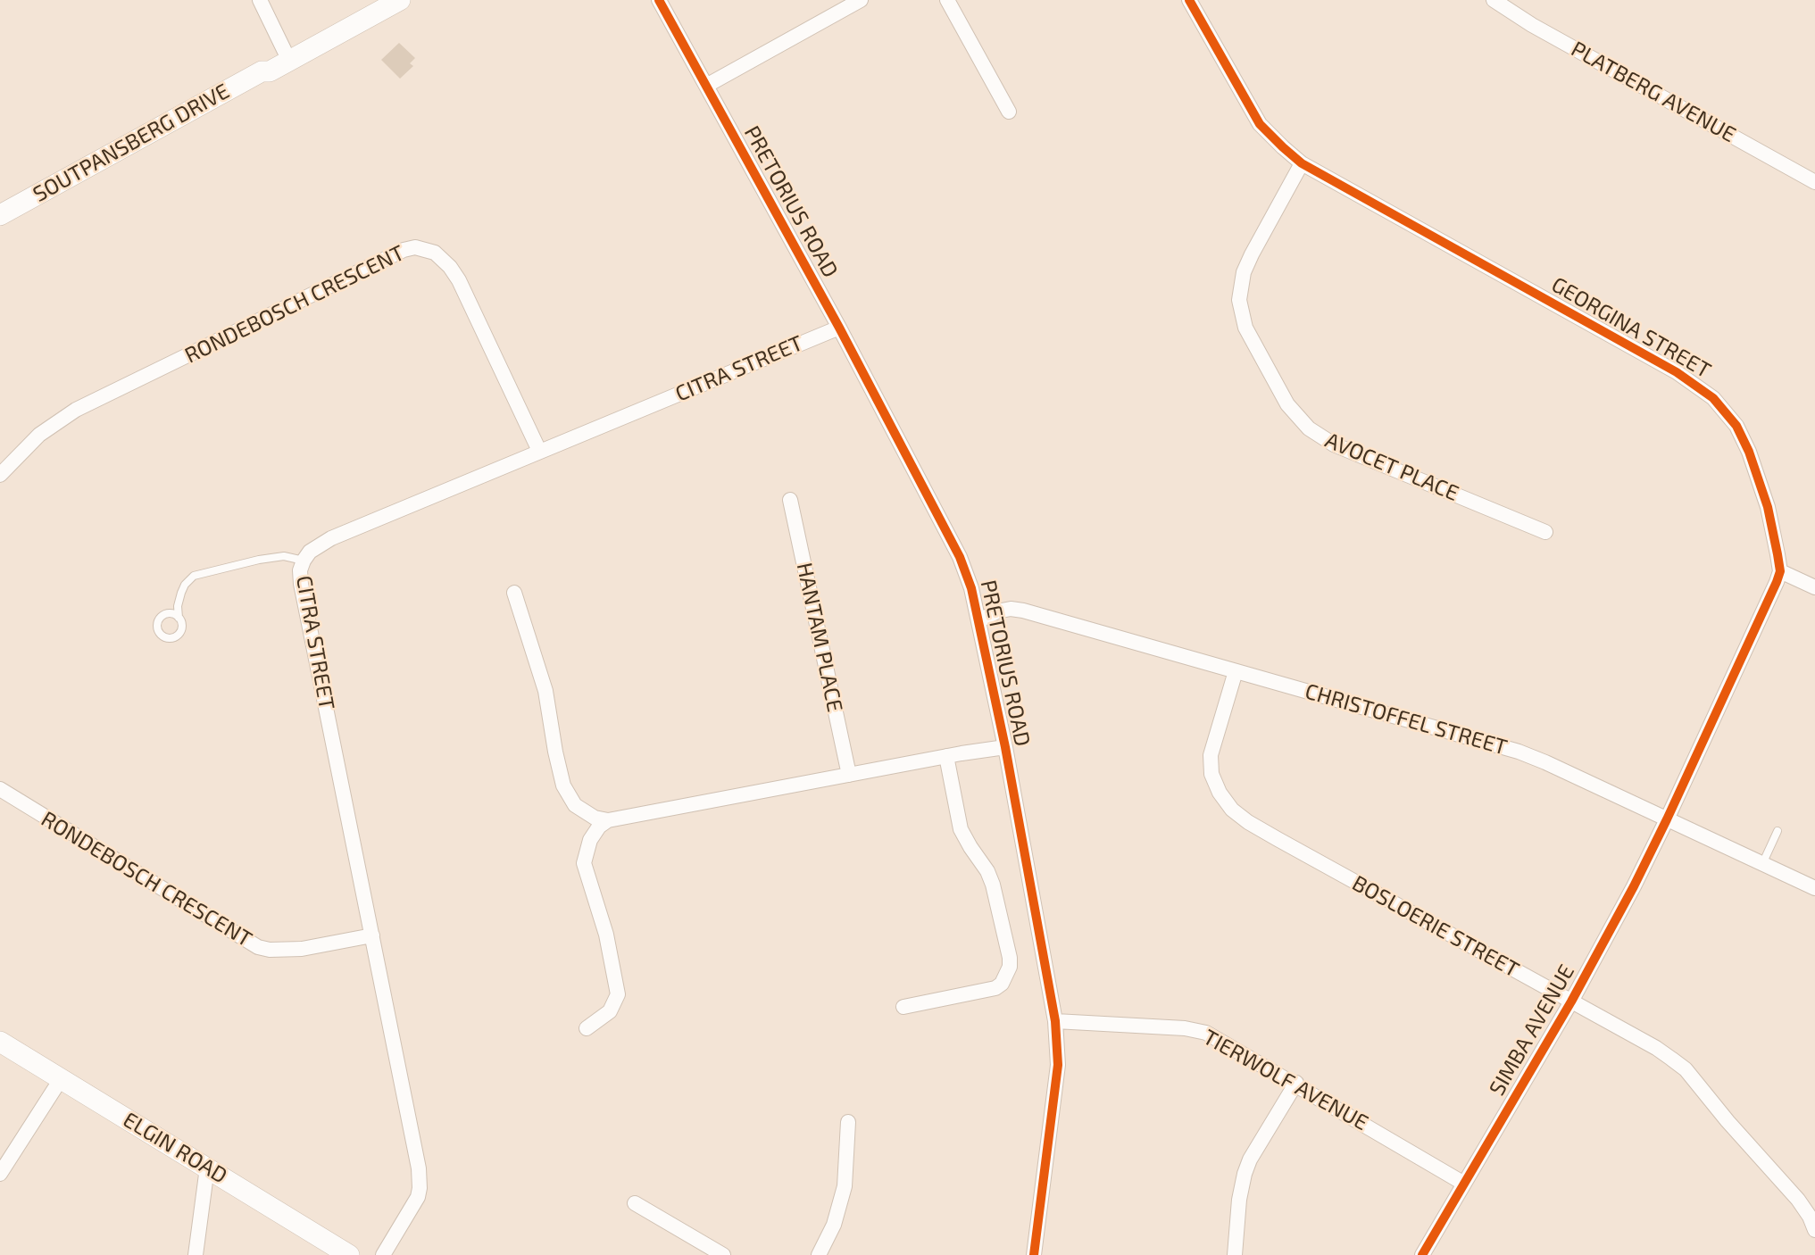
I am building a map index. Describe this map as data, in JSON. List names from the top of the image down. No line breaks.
{"streets":{"street":["PLATBERG AVENUE","SOUTPANSBERG DRIVE","PRETORIUS ROAD","RONDEBOSCH CRESCENT","GEORGINA STREET","CITRA STREET","AVOCET PLACE","HANTAM PLACE","CHRISTOFFEL STREET","BOSLOERIE STREET","SIMBA AVENUE","TIERWOLF AVENUE","ELGIN ROAD"]},"crossings":[["PRETORIUS ROAD","CITRA STREET"],["PRETORIUS ROAD","CHRISTOFFEL STREET"],["PRETORIUS ROAD","TIERWOLF AVENUE"],["RONDEBOSCH CRESCENT","CITRA STREET"],["GEORGINA STREET","AVOCET PLACE"],["CHRISTOFFEL STREET","BOSLOERIE STREET"],["CHRISTOFFEL STREET","SIMBA AVENUE"],["BOSLOERIE STREET","SIMBA AVENUE"],["SIMBA AVENUE","TIERWOLF AVENUE"]]}
